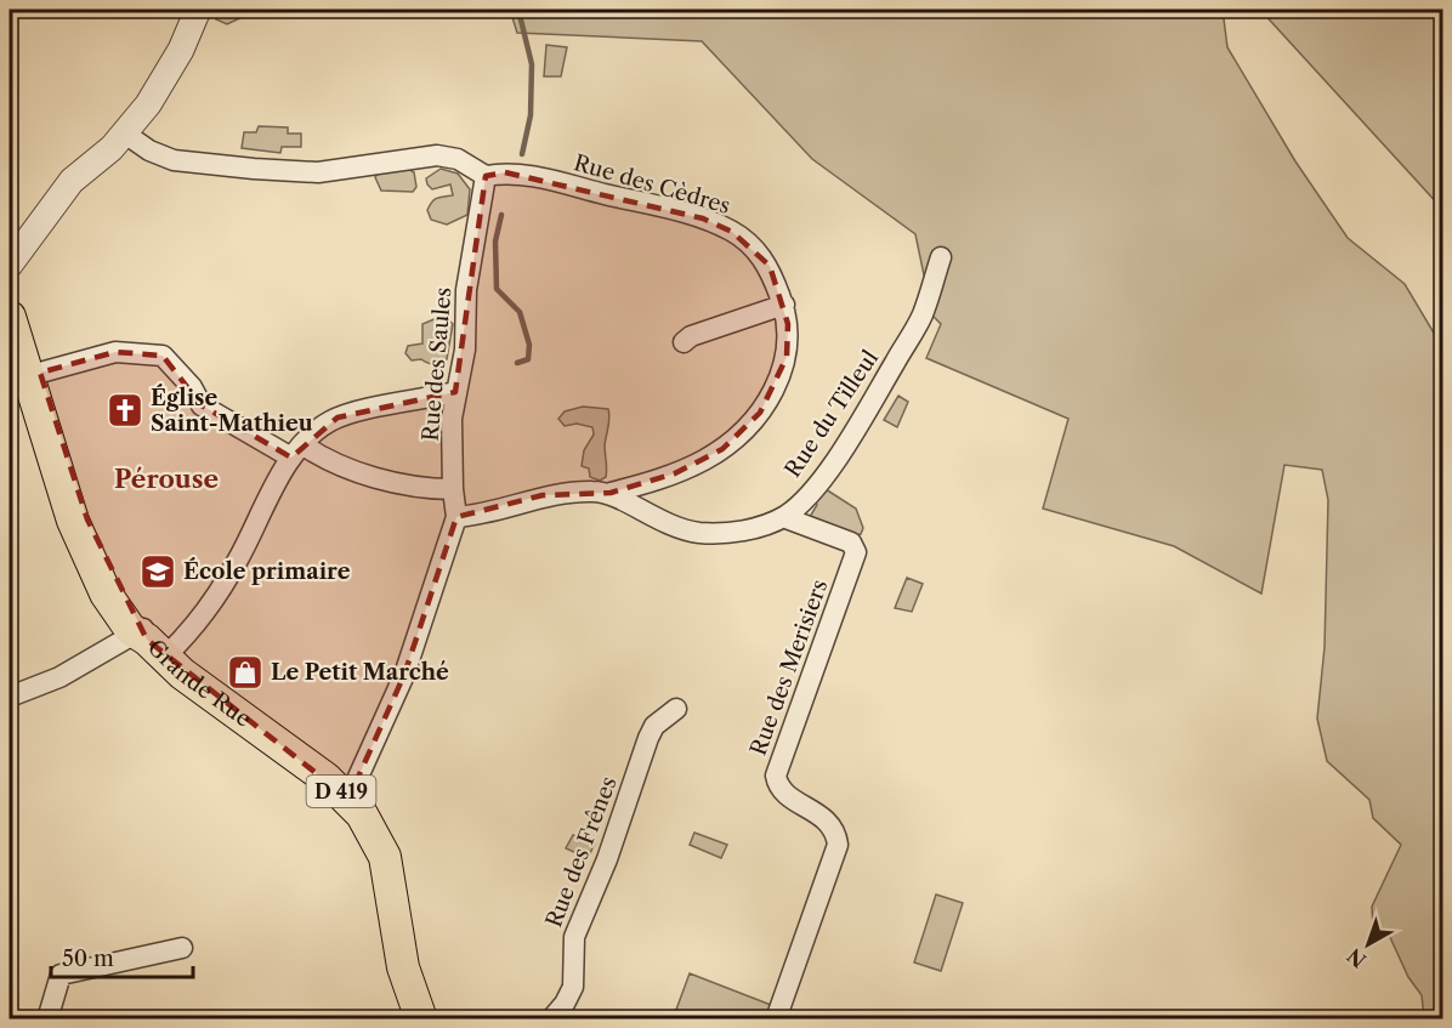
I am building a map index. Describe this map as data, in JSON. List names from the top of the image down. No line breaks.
{"streets":{"main road":["Grande Rue","D 419"],"street":["Rue des Cèdres","Rue des Saules","Rue du Tilleul","Rue des Merisiers","Rue des Frênes"]},"crossings":[["Rue des Cèdres","Rue des Saules"],["Rue des Cèdres","Rue du Tilleul"],["Rue des Saules","Grande Rue"],["Rue du Tilleul","Rue des Merisiers"]],"districts":["Pérouse"],"places":{"church":["Église Saint-Mathieu"],"school or university":["École primaire"],"shop":["Le Petit Marché"]},"scale_bar":"50 m","north":"bottom left"}
